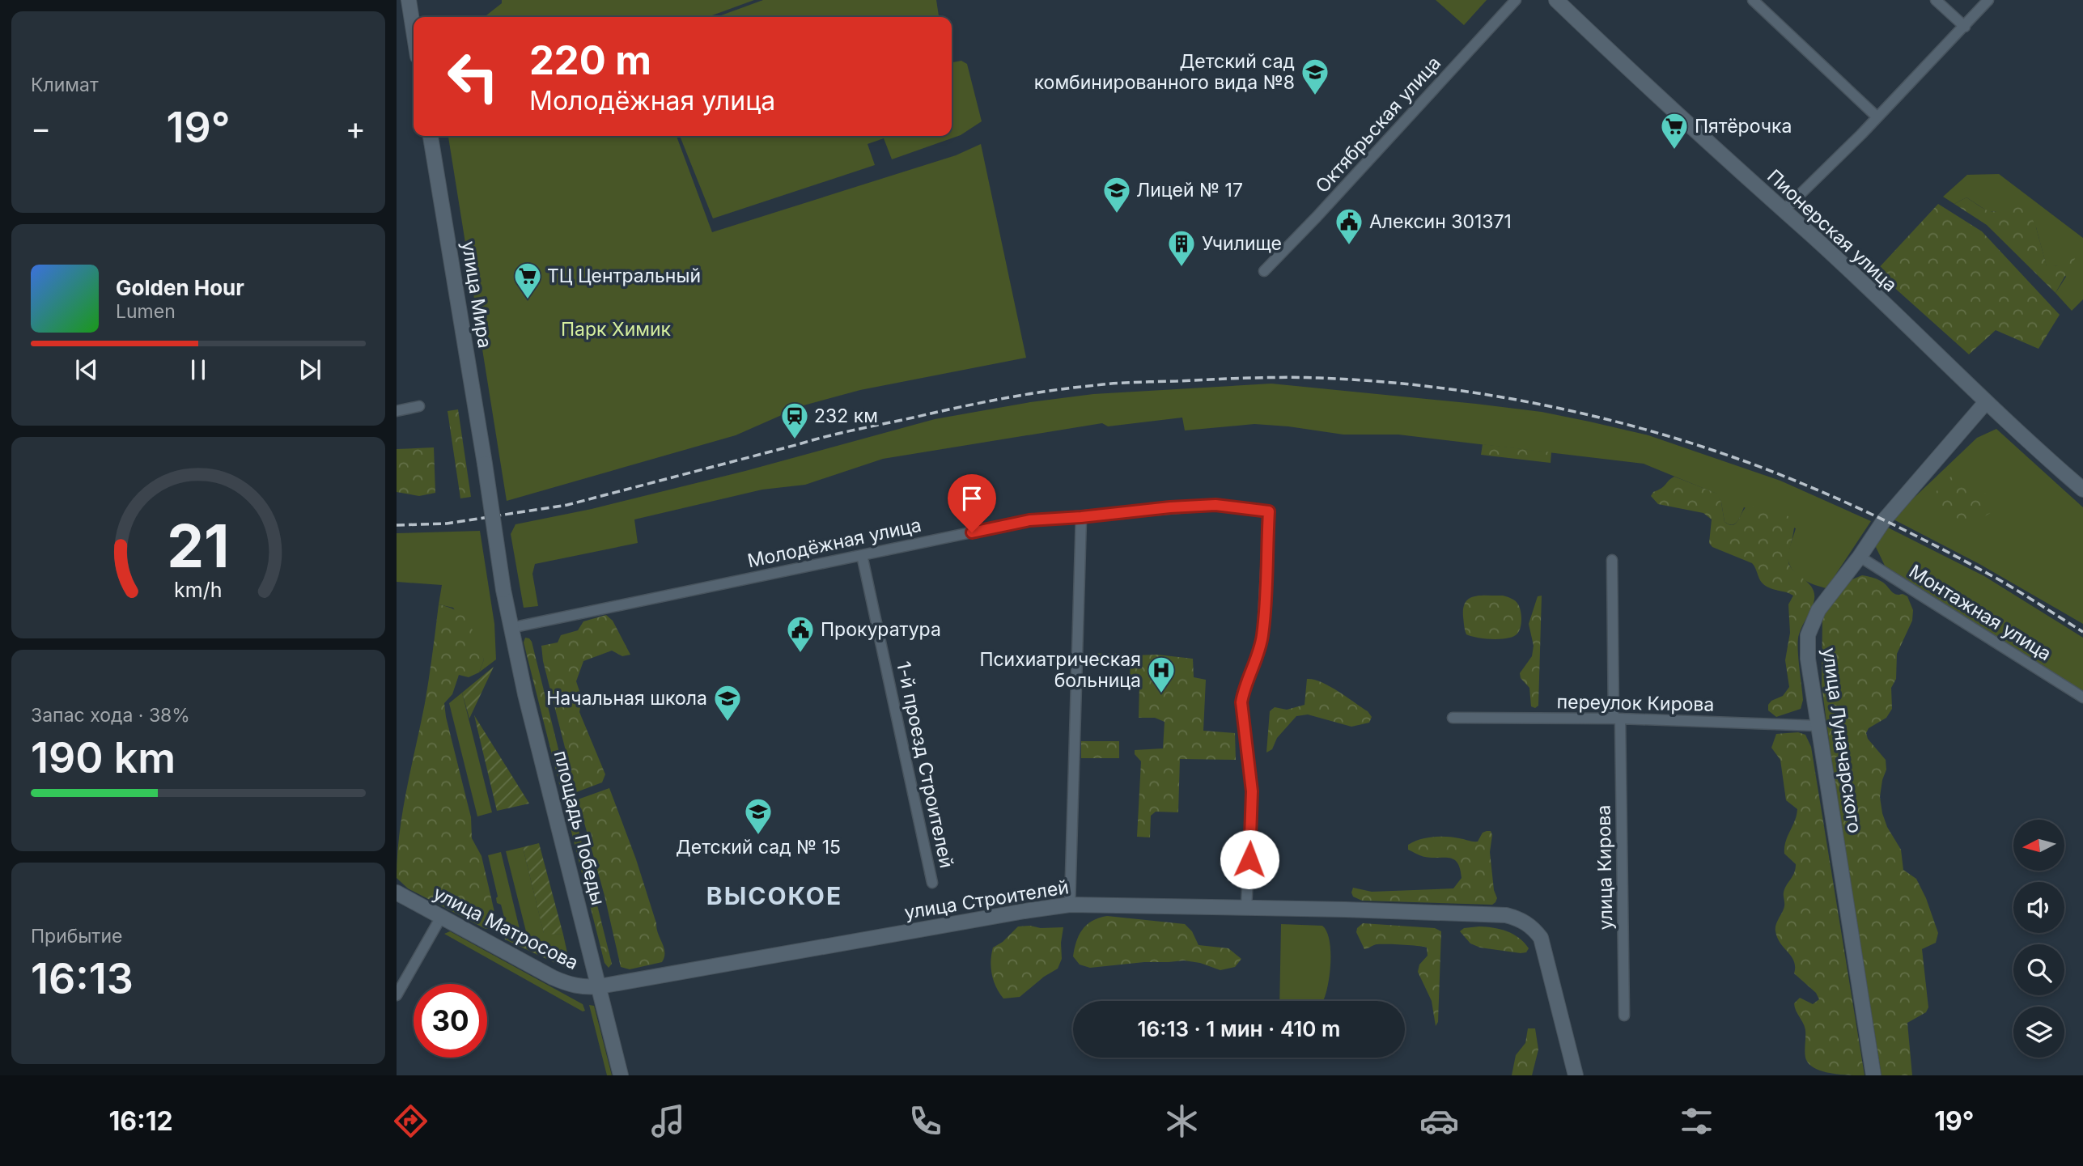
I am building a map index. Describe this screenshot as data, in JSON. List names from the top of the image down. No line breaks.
{"streets":{"main road":["Пионерская улица","улица Мира","улица Луначарского","площадь Победы","улица Строителей","улица Матросова"],"street":["Октябрьская улица","Молодёжная улица","Монтажная улица","переулок Кирова","1-й проезд Строителей","улица Кирова"]},"crossings":[["Пионерская улица","улица Луначарского"],["улица Мира","площадь Победы"],["Молодёжная улица","1-й проезд Строителей"],["Молодёжная улица","площадь Победы"],["Молодёжная улица","улица Строителей"],["Монтажная улица","улица Луначарского"],["переулок Кирова","улица Луначарского"],["переулок Кирова","улица Кирова"],["площадь Победы","улица Строителей"],["площадь Победы","улица Матросова"],["улица Строителей","улица Матросова"]],"districts":["ВЫСОКОЕ"],"parks":["Парк Химик"],"places":{"school or university":["Детский сад комбинированного вида №8","Лицей № 17","Начальная школа","Детский сад № 15"],"supermarket":["Пятёрочка","ТЦ Центральный"],"public building":["Алексин 301371","Прокуратура"],"building":["Училище"],"station":["232 км"],"hospital":["Психиатрическая больница"]},"north":"left","page":{"tile":["Климат",["Запас хода · 38%","190 km"],["Прибытие","16:13"]],"turn":["220 m","Молодёжная улица"],"heat":["−","19°","+"],"song":["Golden Hour","Lumen"],"limit":"30","trip":"16:13 · 1 мин · 410 m","tabs":["16:12","19°"],"gauge":["21","km/h"]}}
